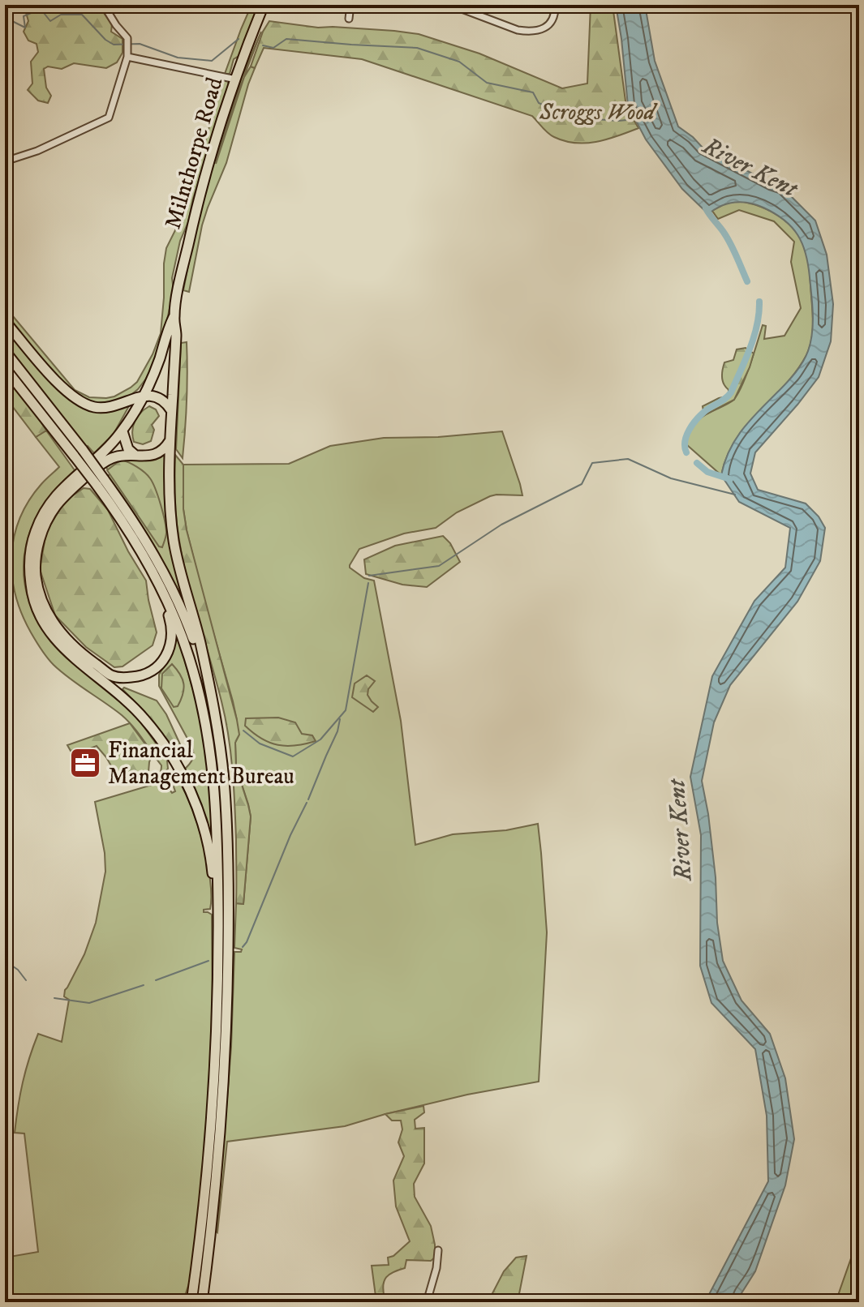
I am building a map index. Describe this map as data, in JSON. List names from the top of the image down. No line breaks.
{"streets":{"highway":["Milnthorpe Road"]},"water":["River Kent"],"parks":["Scroggs Wood"],"places":{"office":["Financial Management Bureau"]}}
